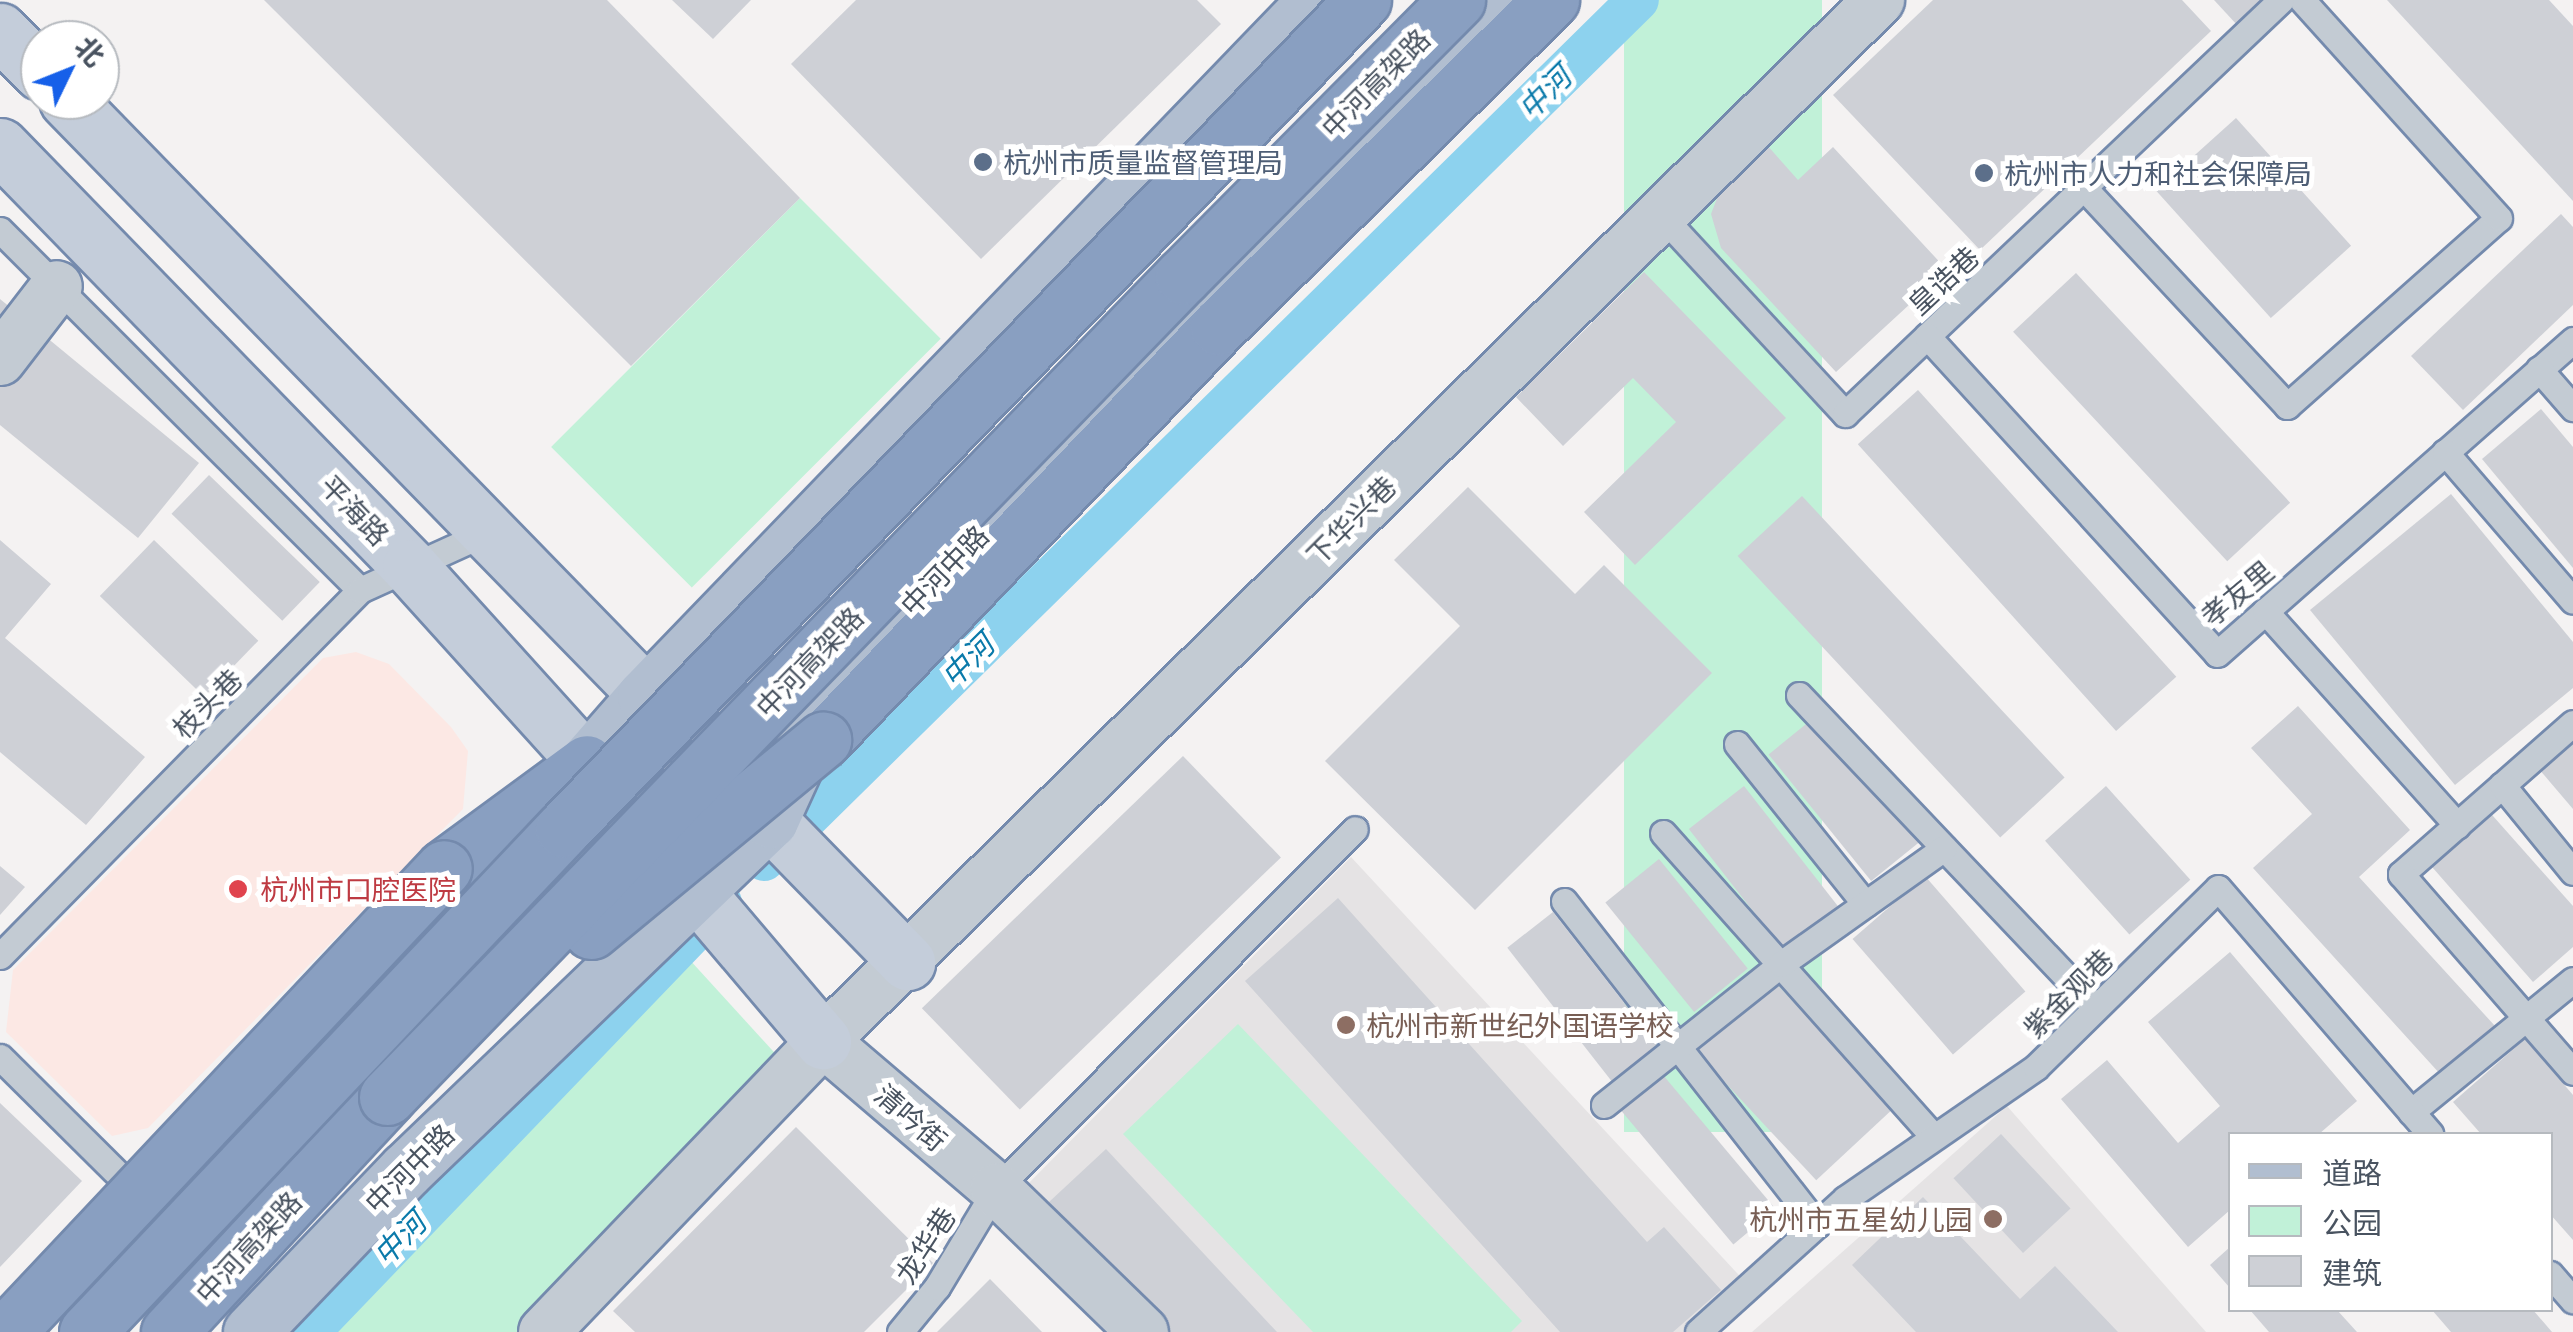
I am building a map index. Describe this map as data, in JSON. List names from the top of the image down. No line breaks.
{"streets":{"highway":["中河高架路"],"main road":["平海路","中河中路","清吟街"],"street":["下华兴巷"],"lane":["皇诰巷","孝友里","枝头巷","紫金观巷","龙华巷"]},"crossings":[["皇诰巷","下华兴巷"],["皇诰巷","孝友里"],["平海路","中河中路"],["平海路","枝头巷"],["平海路","清吟街"],["下华兴巷","清吟街"],["中河中路","清吟街"],["清吟街","龙华巷"]],"water":["中河"],"places":["杭州市质量监督管理局","杭州市人力和社会保障局","杭州市口腔医院","杭州市新世纪外国语学校","杭州市五星幼儿园"],"legend":["道路","公园","建筑"],"north":"top right"}
